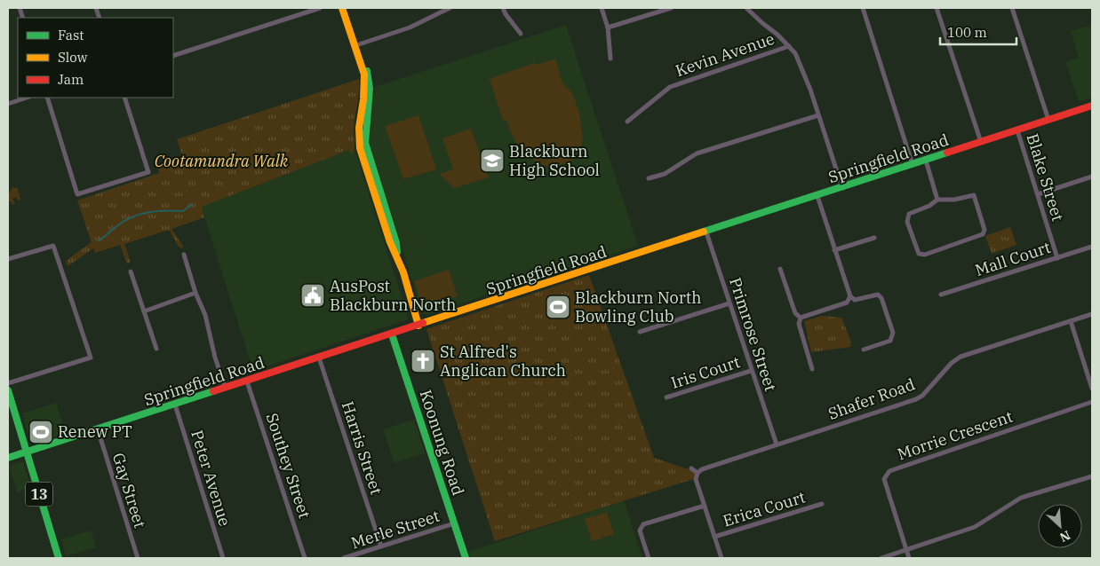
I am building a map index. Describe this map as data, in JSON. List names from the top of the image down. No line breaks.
{"streets":{"main road":["Springfield Road","Koonung Road","13"],"street":["Kevin Avenue","Blake Street","Mall Court","Primrose Street","Iris Court","Shafer Road","Morrie Crescent","Harris Street","Southey Street","Peter Avenue","Gay Street","Erica Court","Merle Street"]},"crossings":[["Springfield Road","Blake Street"],["Springfield Road","Primrose Street"],["Springfield Road","Koonung Road"],["Springfield Road","Harris Street"],["Springfield Road","Southey Street"],["Springfield Road","Peter Avenue"],["Springfield Road","Gay Street"],["Springfield Road","13"],["Blake Street","Mall Court"],["Primrose Street","Iris Court"],["Primrose Street","Shafer Road"],["Koonung Road","Merle Street"],["Harris Street","Merle Street"]],"parks":["Cootamundra Walk"],"places":{"school or university":["Blackburn High School"],"public building":["AusPost Blackburn North"],"sports":["Blackburn North Bowling Club","Renew PT"],"church":["St Alfred's Anglican Church"]},"legend":["Fast","Slow","Jam"],"scale_bar":"100 m","north":"bottom right"}
